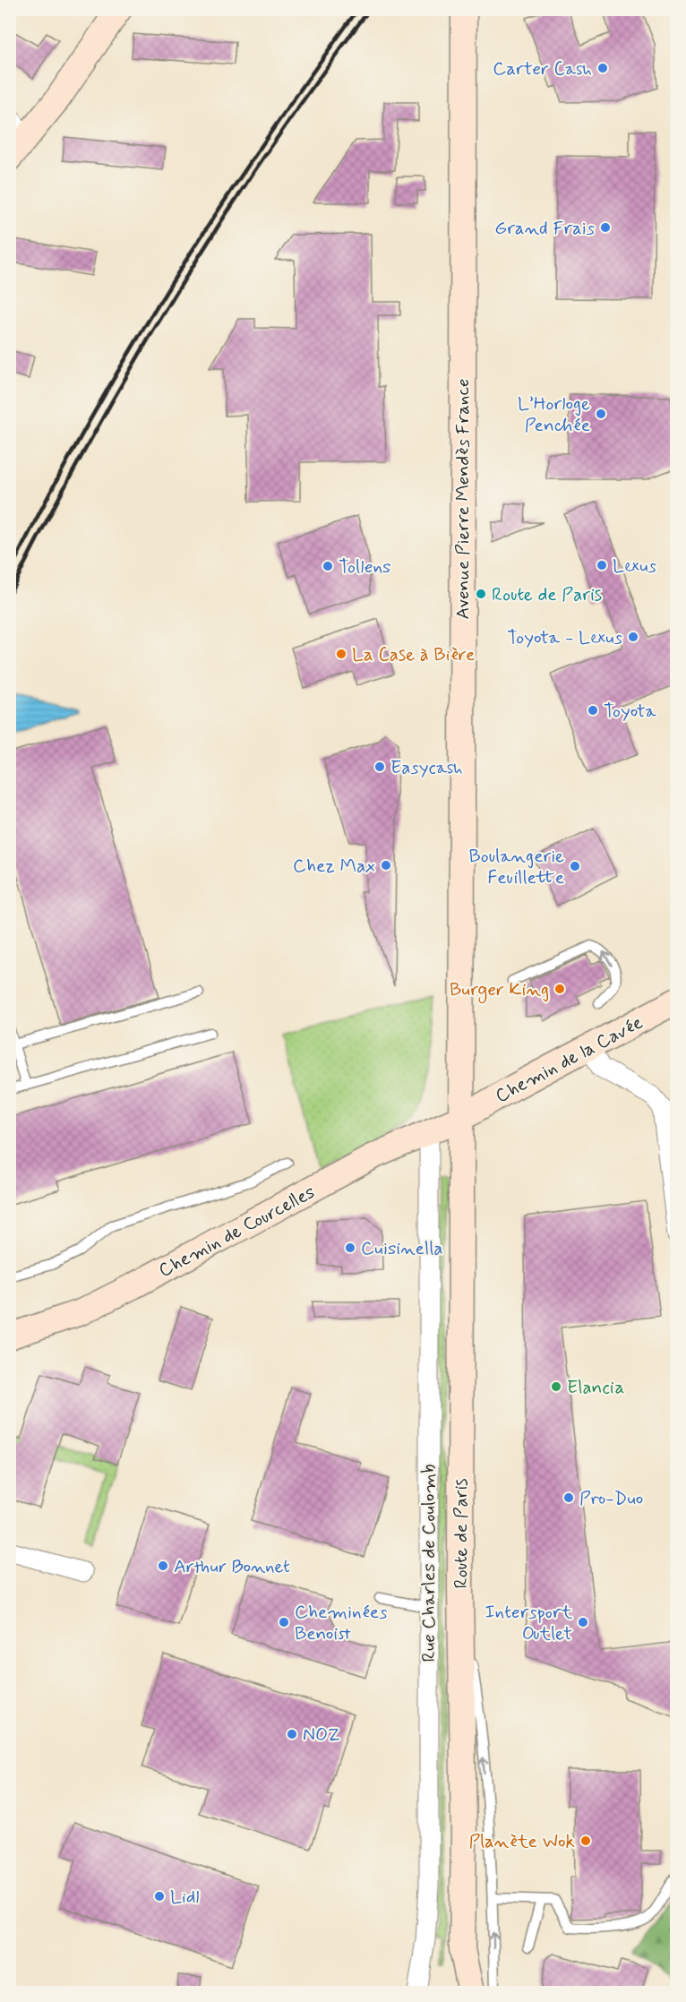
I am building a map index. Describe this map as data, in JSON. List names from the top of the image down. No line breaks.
{"streets":{"main road":["Avenue Pierre Mendès France","Chemin de la Cavée","Chemin de Courcelles","Route de Paris"],"street":["Rue Charles de Coulomb"]},"crossings":[["Avenue Pierre Mendès France","Chemin de la Cavée"],["Avenue Pierre Mendès France","Chemin de Courcelles"],["Avenue Pierre Mendès France","Route de Paris"],["Chemin de la Cavée","Chemin de Courcelles"],["Chemin de la Cavée","Route de Paris"],["Chemin de Courcelles","Route de Paris"],["Chemin de Courcelles","Rue Charles de Coulomb"]],"places":["Carter Cash","Grand Frais","L’Horloge Penchée","Lexus","Tollens","Route de Paris","Toyota - Lexus","La Case à Bière","Toyota","Easycash","Chez Max","Boulangerie Feuillette","Burger King","Cuisinella","Elancia","Pro-Duo","Arthur Bonnet","Cheminées Benoist","Intersport Outlet","NOZ","Planète Wok","Lidl"]}
